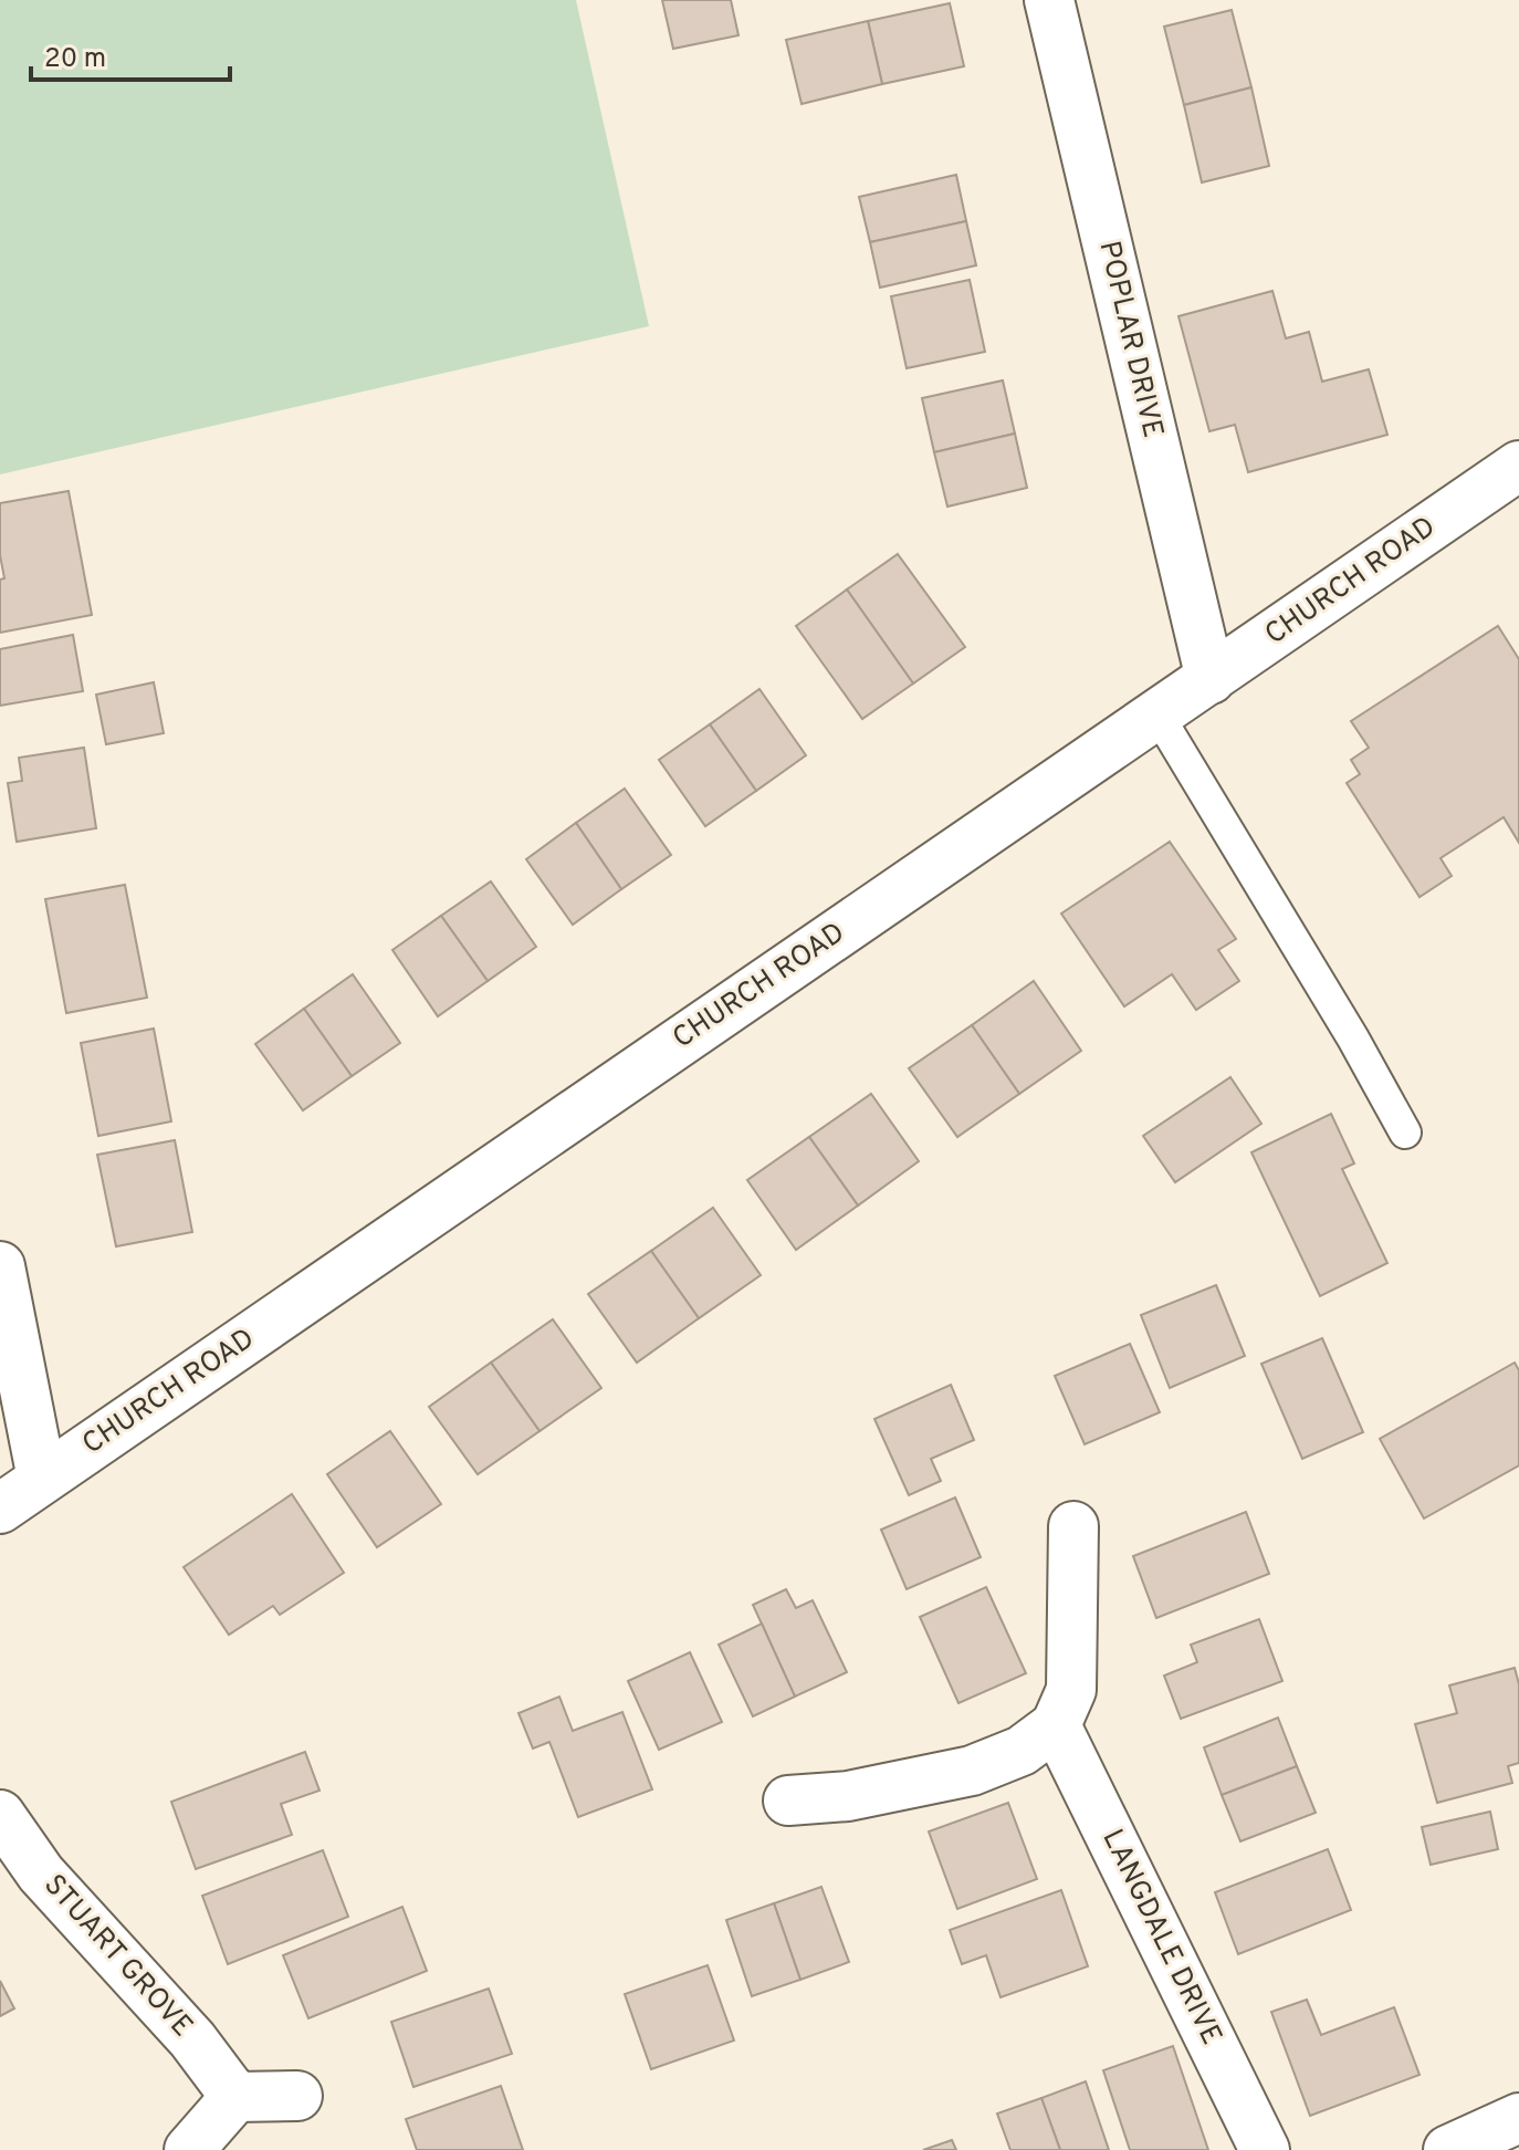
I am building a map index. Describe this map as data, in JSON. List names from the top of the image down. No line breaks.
{"streets":{"street":["POPLAR DRIVE","CHURCH ROAD","LANGDALE DRIVE","STUART GROVE"]},"crossings":[["POPLAR DRIVE","CHURCH ROAD"]],"scale_bar":"20 m"}
